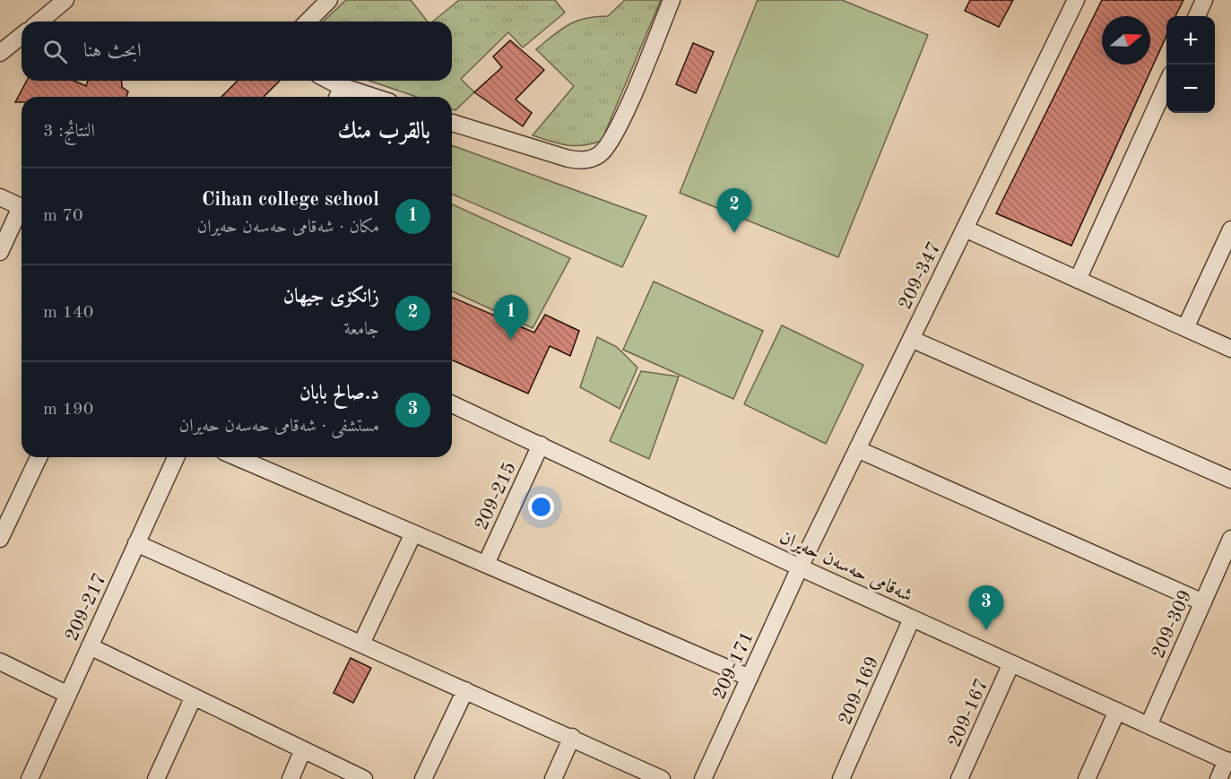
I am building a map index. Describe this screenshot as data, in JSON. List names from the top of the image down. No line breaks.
{"streets":{"street":["209-347","209-215","شەقامی حەسەن حەیران","209-217","209-309","209-171","209-169","209-167"]},"crossings":[["209-347","شەقامی حەسەن حەیران"],["209-347","209-171"],["209-215","شەقامی حەسەن حەیران"],["شەقامی حەسەن حەیران","209-309"],["شەقامی حەسەن حەیران","209-171"],["شەقامی حەسەن حەیران","209-169"],["شەقامی حەسەن حەیران","209-167"]],"north":"right","page":{"map_buttons":["+","−"],"search":"ابحث هنا","heading":["بالقرب منك","النتائج: 3"],"list":[{"mark":"1","name":"Cihan college school","note":"مكان · شەقامی حەسەن حەیران","value":"70 m"},{"mark":"2","name":"زانکۆی جیھان","note":"جامعة","value":"140 m"},{"mark":"3","name":"د.صالح بابان","note":"مستشفى · شەقامی حەسەن حەیران","value":"190 m"}],"pins":["2","1","3"]}}
